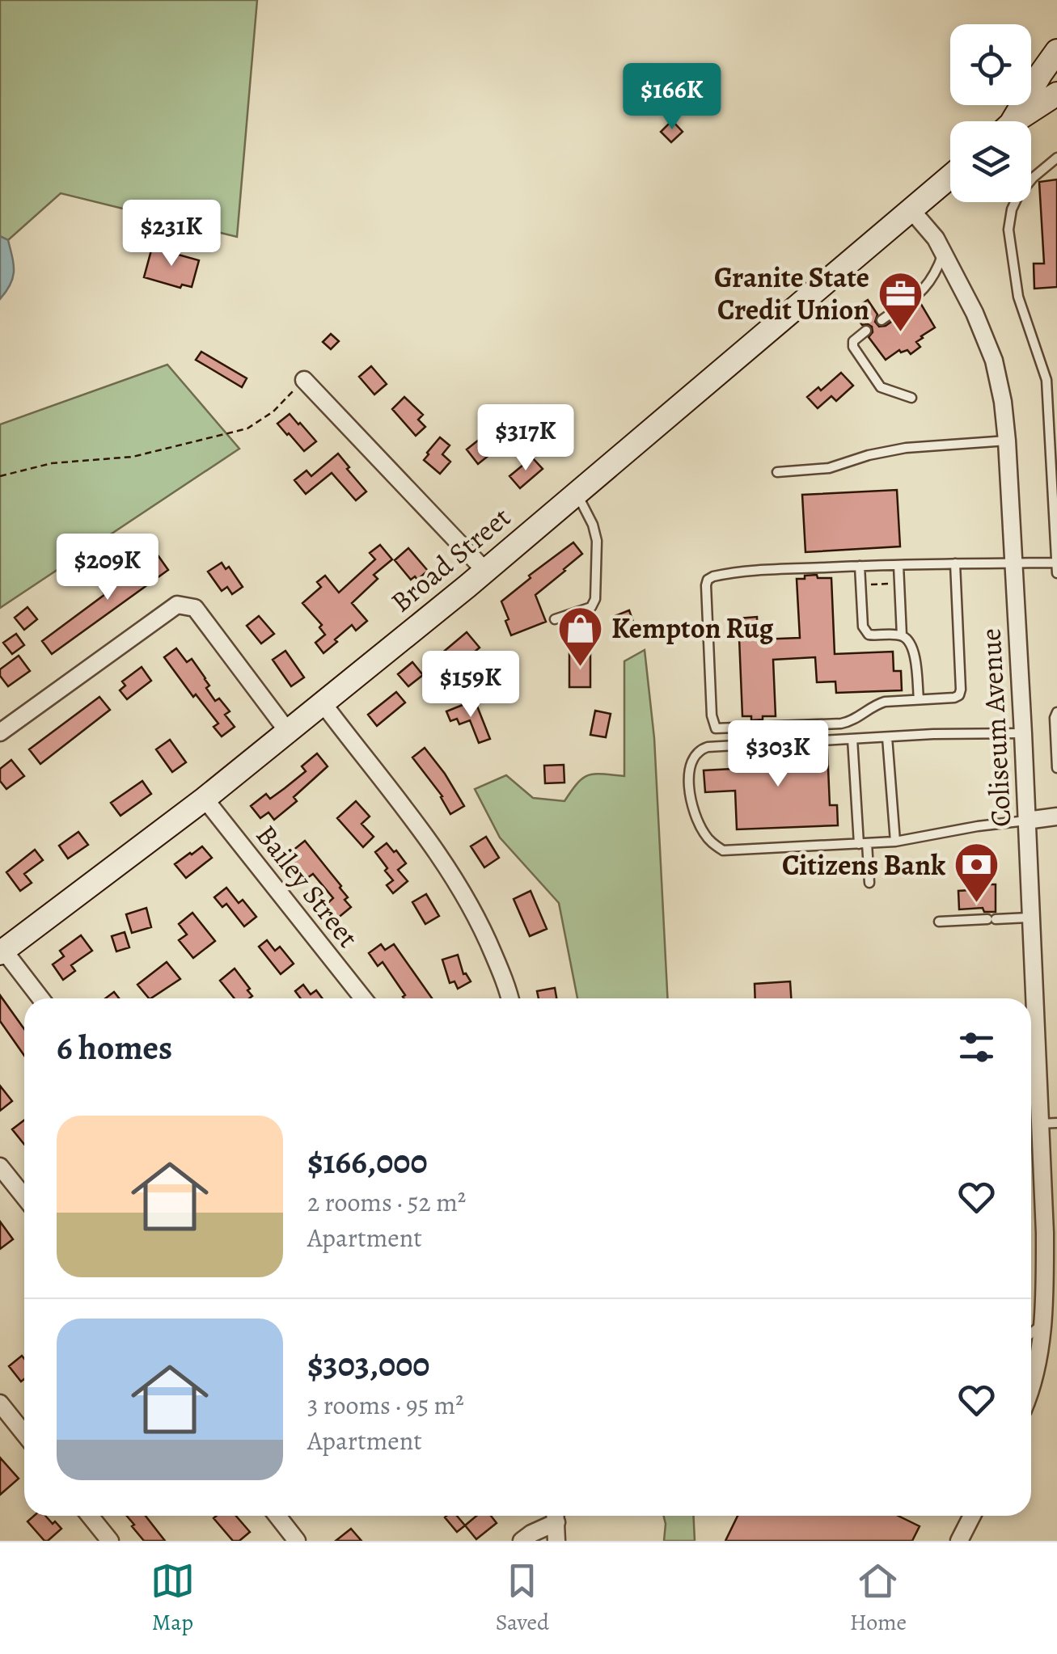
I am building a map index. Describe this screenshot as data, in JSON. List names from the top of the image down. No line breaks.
{"streets":{"main road":["Broad Street"],"street":["Coliseum Avenue","Bailey Street"]},"crossings":[["Broad Street","Coliseum Avenue"],["Broad Street","Bailey Street"]],"places":{"office":["Granite State Credit Union"],"shop":["Kempton Rug"],"bank":["Citizens Bank"]},"page":{"price":["$166K","$231K","$317K","$209K","$159K","$303K"],"heading":"6 homes","list":[{"name":"$166,000","note":"2 rooms · 52 m² · Apartment"},{"name":"$303,000","note":"3 rooms · 95 m² · Apartment"}],"tabs":["Map","Saved","Home"]}}
